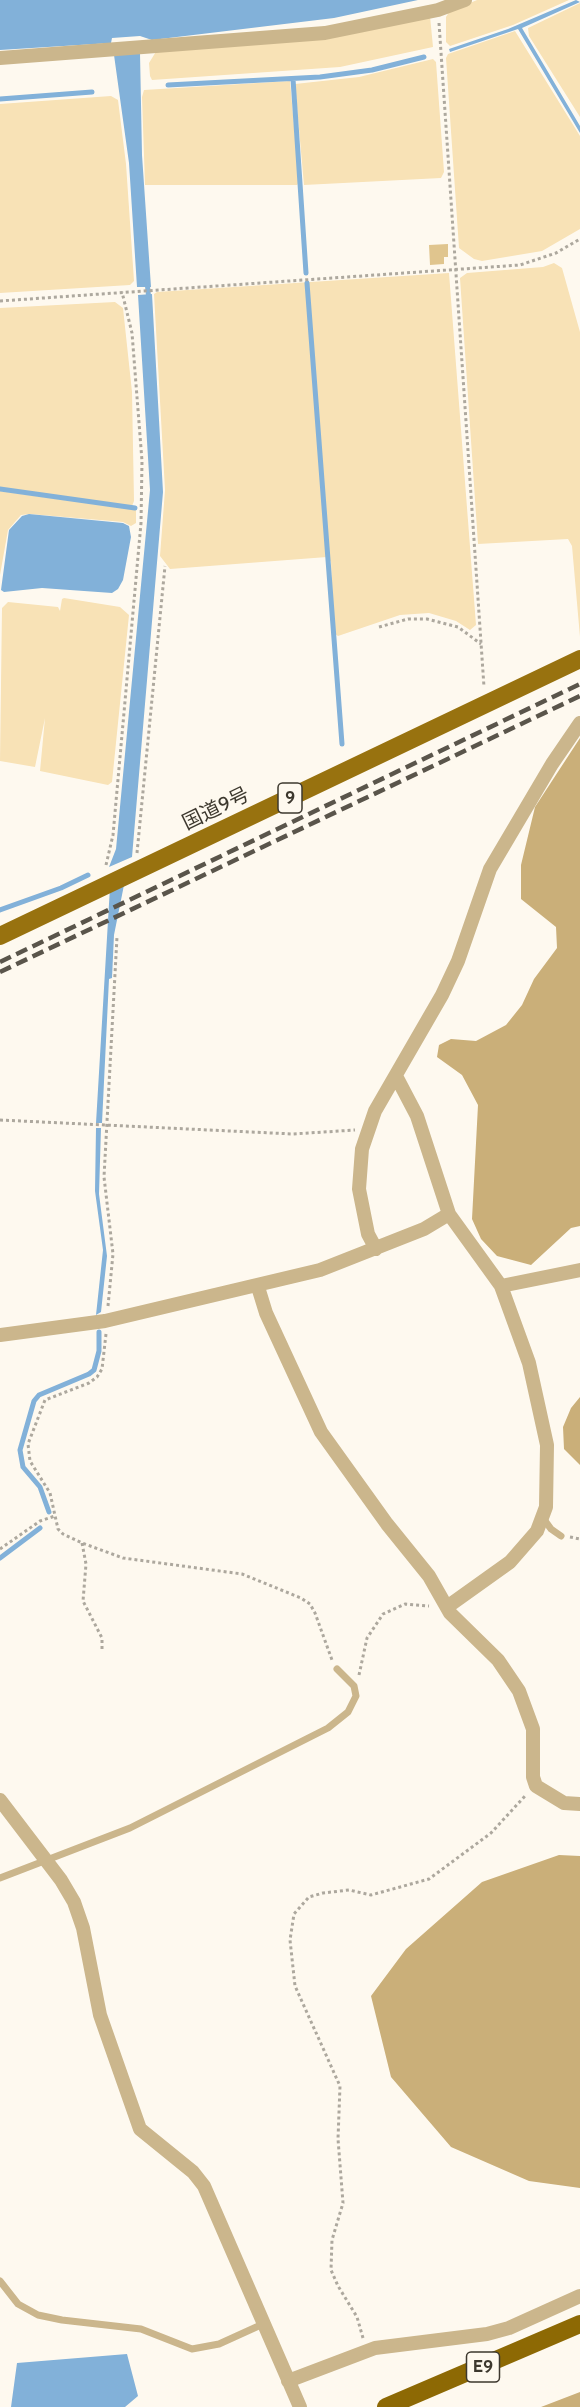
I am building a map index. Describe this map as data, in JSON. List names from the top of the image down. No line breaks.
{"streets":{"highway":["9","国道9号","E9"]}}
